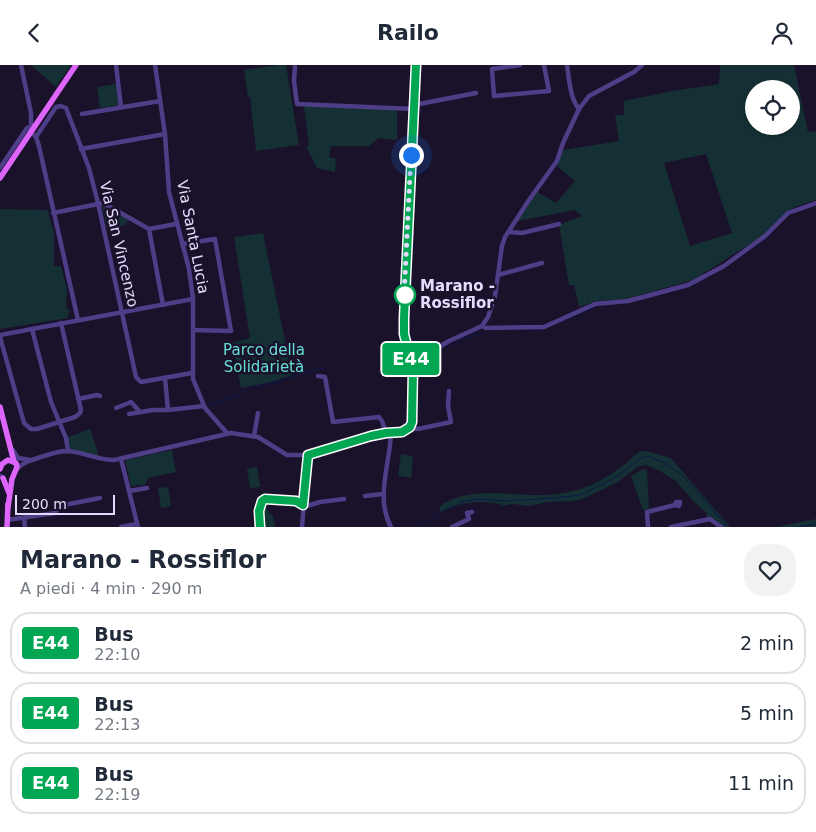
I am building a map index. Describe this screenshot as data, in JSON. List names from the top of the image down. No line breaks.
{"streets":{"street":["Via Santa Lucia","Via San Vincenzo"]},"crossings":[["Via Santa Lucia","Via San Vincenzo"]],"parks":["Parco della Solidarietà"],"places":["Marano - Rossiflor"],"lines":["bus line E44"],"scale_bar":"200 m","page":{"header":"Railo","on_map":"E44","scale":"200 m","heading":["Marano - Rossiflor","A piedi · 4 min · 290 m"],"list":[{"mark":"E44","name":"Bus","note":"22:10","value":"2 min"},{"mark":"E44","name":"Bus","note":"22:13","value":"5 min"},{"mark":"E44","name":"Bus","note":"22:19","value":"11 min"}]}}
